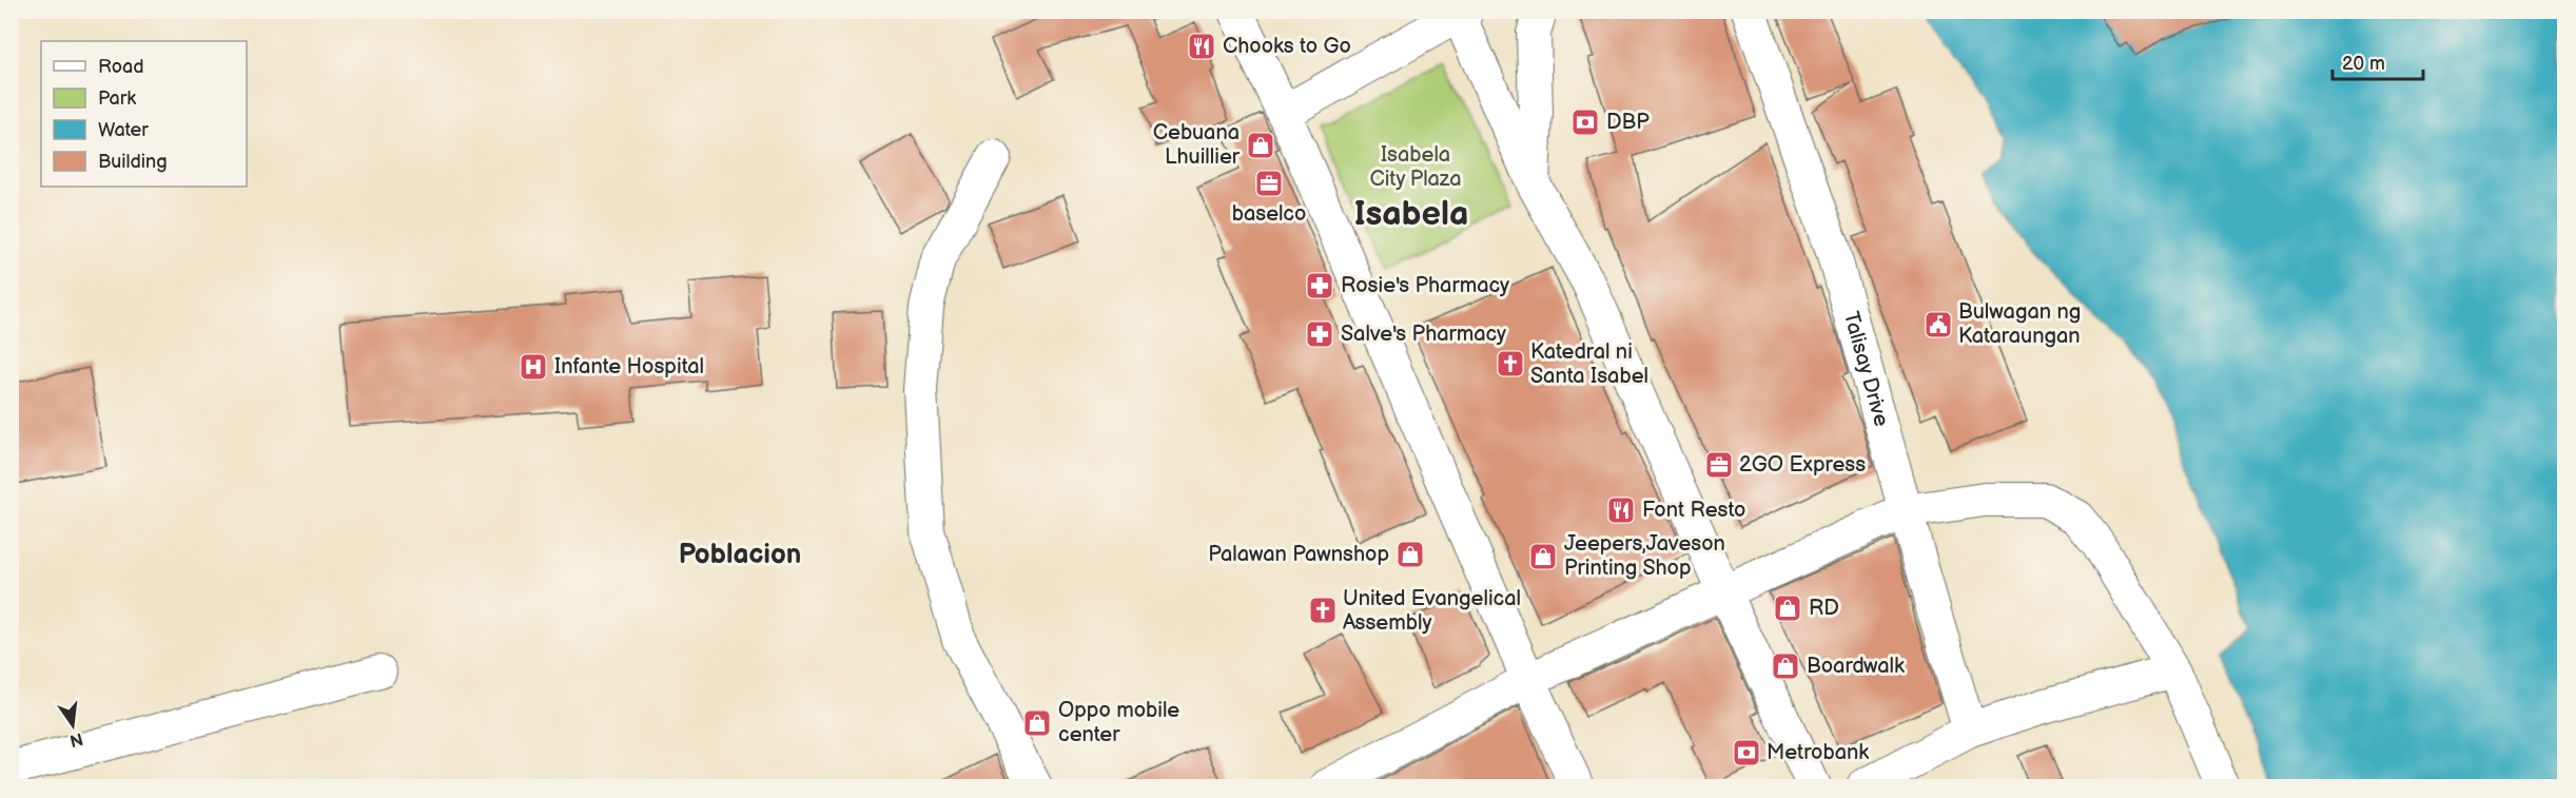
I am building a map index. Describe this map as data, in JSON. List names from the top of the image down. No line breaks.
{"streets":{"street":["Talisay Drive"]},"districts":["Isabela","Poblacion"],"parks":["Isabela City Plaza"],"places":{"restaurant":["Chooks to Go","Font Resto"],"bank":["DBP","Metrobank"],"shop":["Cebuana Lhuillier","Palawan Pawnshop","Jeepers,Javeson Printing Shop","RD","Boardwalk","Oppo mobile center"],"office":["baselco","2GO Express"],"pharmacy":["Rosie's Pharmacy","Salve's Pharmacy"],"public building":["Bulwagan ng Kataraungan"],"church":["Katedral ni Santa Isabel","United Evangelical Assembly"],"hospital":["Infante Hospital"]},"legend":["Road","Park","Water","Building"],"scale_bar":"20 m","north":"bottom"}
